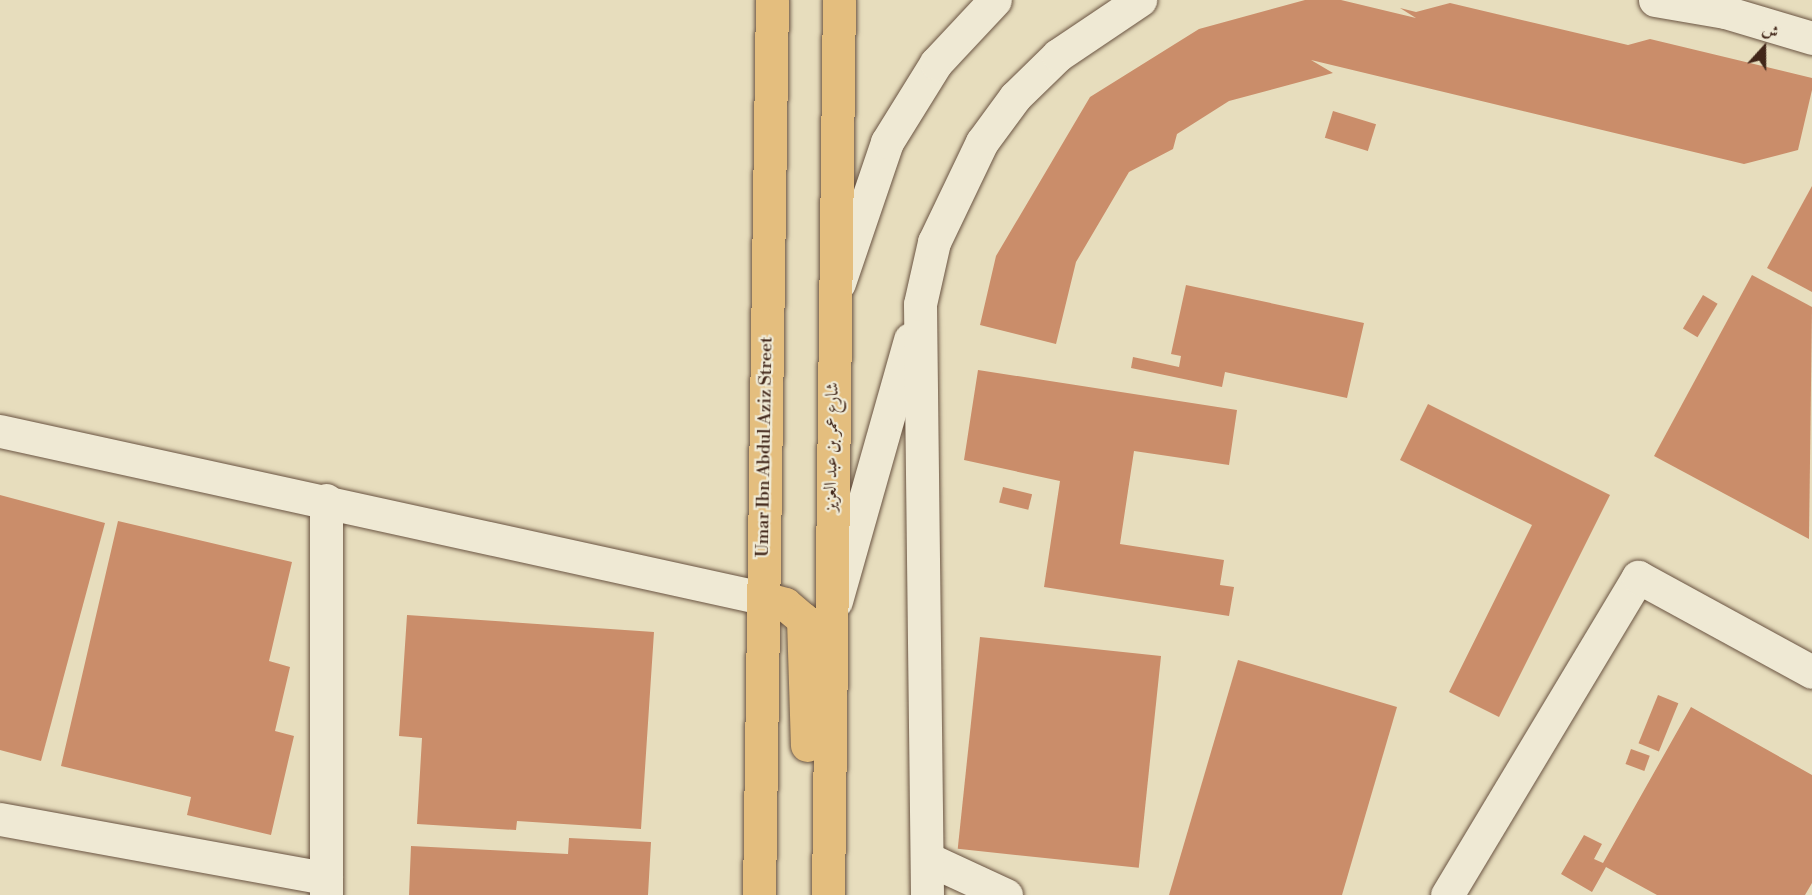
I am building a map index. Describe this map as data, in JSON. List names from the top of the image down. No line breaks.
{"streets":{"main road":["Umar Ibn Abdul Aziz Street","شارع عمر بن عبد العزيز"]},"north":"top"}
